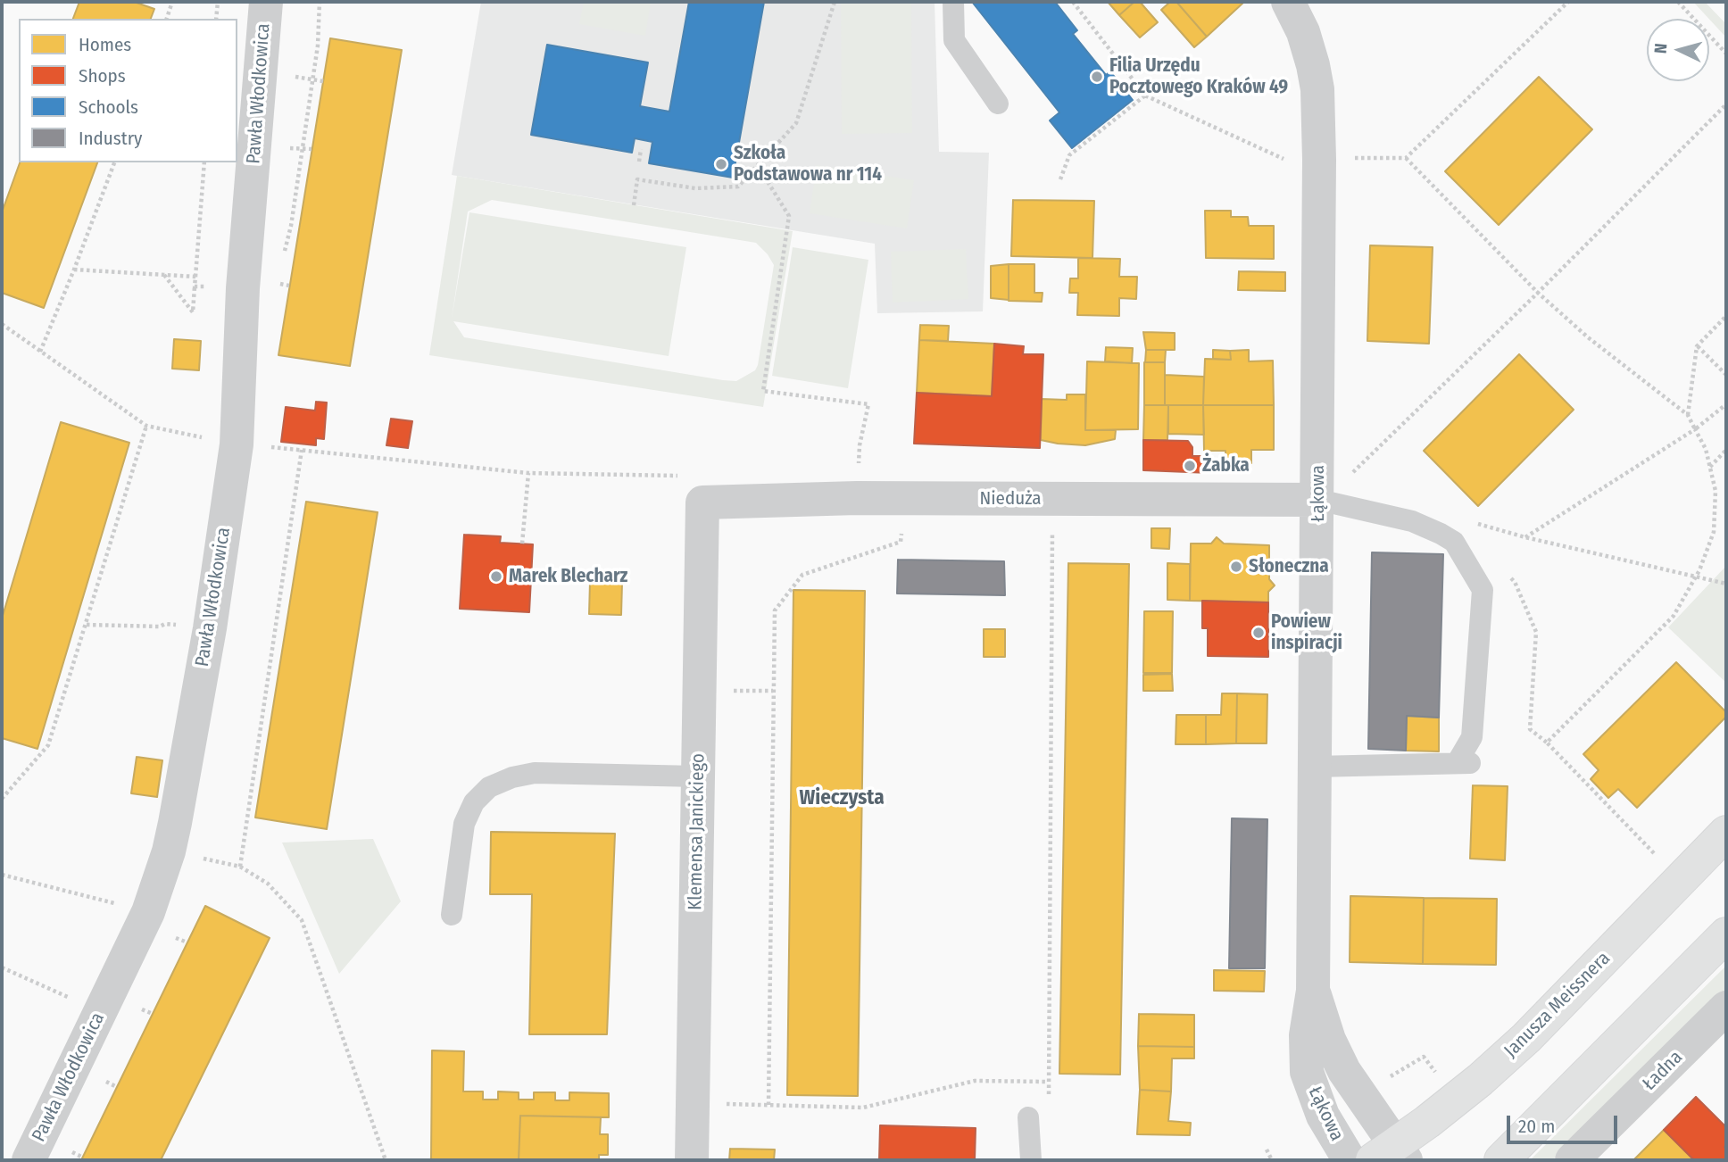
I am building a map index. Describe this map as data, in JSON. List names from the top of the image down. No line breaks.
{"streets":{"main road":["Janusza Meissnera"],"street":["Pawła Włodkowica","Łąkowa","Nieduża","Klemensa Janickiego","Ładna"]},"crossings":[["Łąkowa","Nieduża"],["Łąkowa","Janusza Meissnera"],["Nieduża","Klemensa Janickiego"]],"districts":["Wieczysta"],"places":["Filia Urzędu Pocztowego Kraków 49","Szkoła Podstawowa nr 114","Żabka","Słoneczna","Marek Blecharz","Powiew inspiracji"],"legend":["Homes","Shops","Schools","Industry"],"scale_bar":"20 m","north":"left"}
